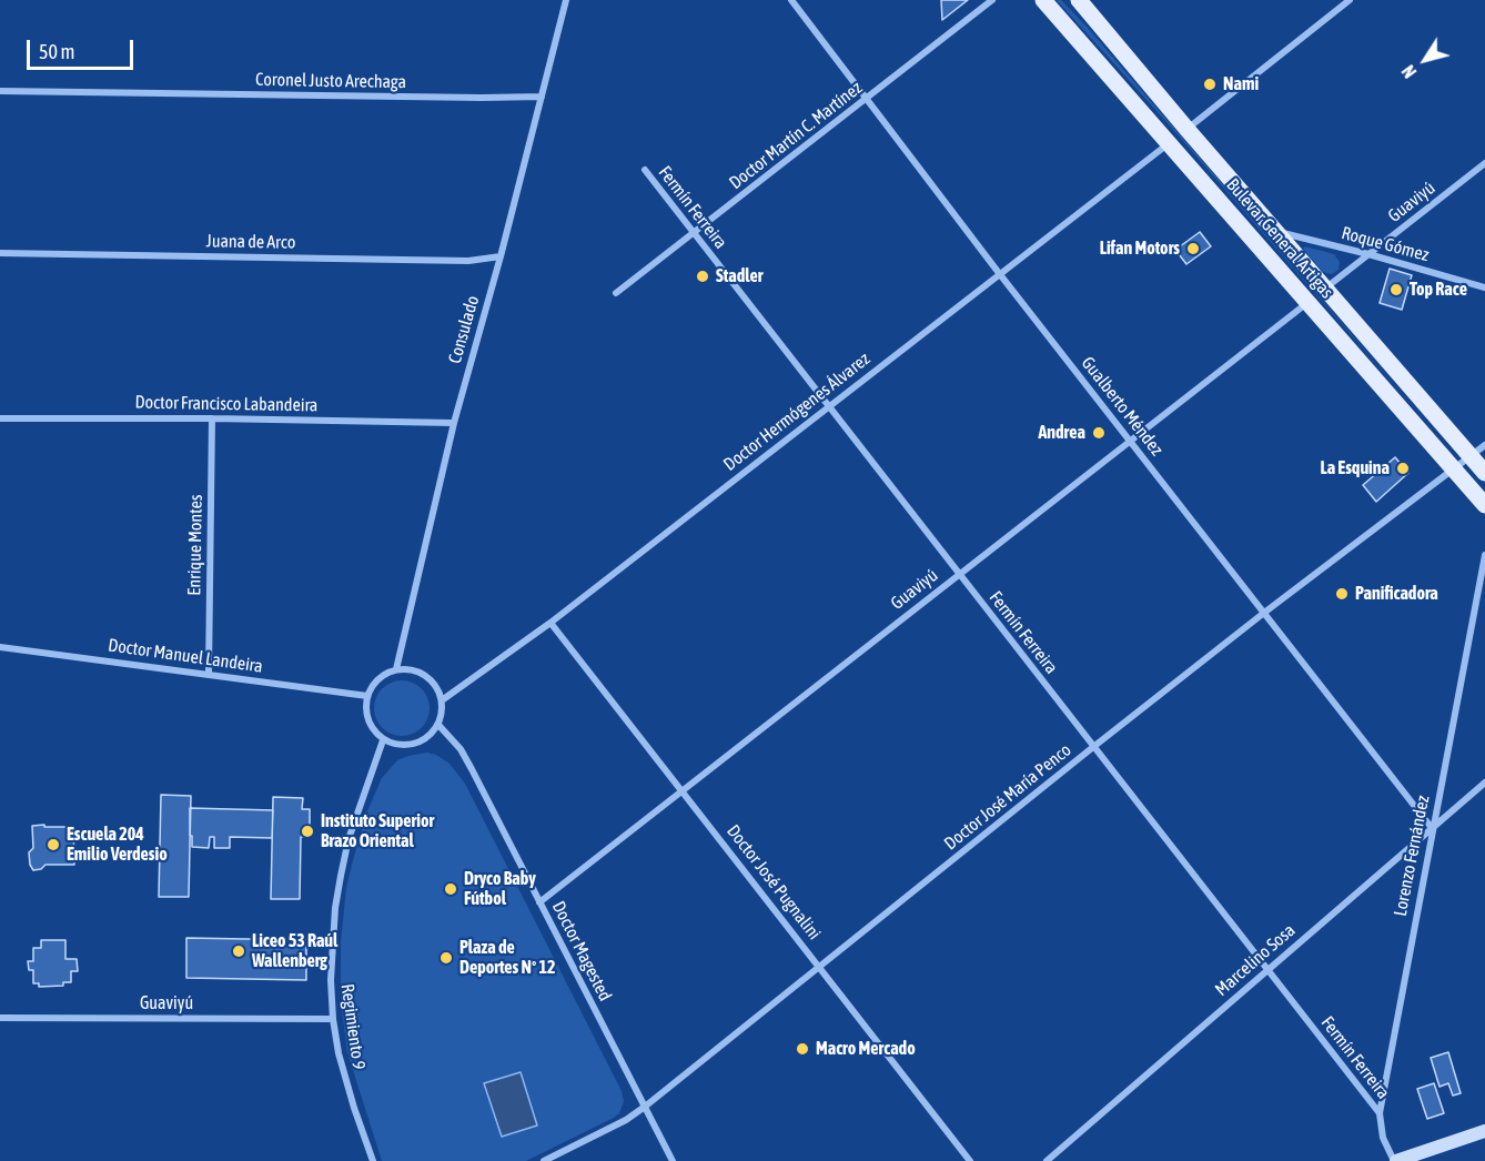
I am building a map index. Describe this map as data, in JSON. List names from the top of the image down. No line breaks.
{"streets":{"main road":["Bulevar General Artigas"],"street":["Coronel Justo Arechaga","Doctor Martín C. Martínez","Guaviyú","Fermín Ferreira","Juana de Arco","Roque Gómez","Consulado","Doctor Francisco Labandeira","Gualberto Méndez","Doctor Hermógenes Álvarez","Enrique Montes","Doctor Manuel Landeira","Doctor José María Penco","Lorenzo Fernández","Doctor José Pugnalini","Doctor Magested","Marcelino Sosa","Regimiento 9"]},"crossings":[["Coronel Justo Arechaga","Consulado"],["Doctor Martín C. Martínez","Fermín Ferreira"],["Doctor Martín C. Martínez","Gualberto Méndez"],["Guaviyú","Fermín Ferreira"],["Guaviyú","Bulevar General Artigas"],["Guaviyú","Roque Gómez"],["Guaviyú","Gualberto Méndez"],["Guaviyú","Doctor José Pugnalini"],["Guaviyú","Doctor Magested"],["Guaviyú","Regimiento 9"],["Fermín Ferreira","Doctor Hermógenes Álvarez"],["Fermín Ferreira","Doctor José María Penco"],["Fermín Ferreira","Lorenzo Fernández"],["Fermín Ferreira","Marcelino Sosa"],["Bulevar General Artigas","Roque Gómez"],["Bulevar General Artigas","Doctor Hermógenes Álvarez"],["Bulevar General Artigas","Doctor José María Penco"],["Juana de Arco","Consulado"],["Consulado","Doctor Francisco Labandeira"],["Consulado","Doctor Hermógenes Álvarez"],["Consulado","Doctor Manuel Landeira"],["Consulado","Doctor Magested"],["Consulado","Regimiento 9"],["Doctor Francisco Labandeira","Enrique Montes"],["Gualberto Méndez","Doctor Hermógenes Álvarez"],["Gualberto Méndez","Doctor José María Penco"],["Gualberto Méndez","Lorenzo Fernández"],["Gualberto Méndez","Marcelino Sosa"],["Doctor Hermógenes Álvarez","Doctor Manuel Landeira"],["Doctor Hermógenes Álvarez","Doctor José Pugnalini"],["Doctor Hermógenes Álvarez","Doctor Magested"],["Doctor Hermógenes Álvarez","Regimiento 9"],["Enrique Montes","Doctor Manuel Landeira"],["Doctor Manuel Landeira","Doctor Magested"],["Doctor Manuel Landeira","Regimiento 9"],["Doctor José María Penco","Doctor José Pugnalini"],["Doctor José María Penco","Doctor Magested"],["Lorenzo Fernández","Marcelino Sosa"],["Doctor Magested","Regimiento 9"]],"places":["Nami","Lifan Motors","Stadler","Top Race","Andrea","La Esquina","Panificadora","Instituto Superior Brazo Oriental","Escuela 204 Emilio Verdesio","Dryco Baby Fútbol","Liceo 53 Raúl Wallenberg","Plaza de Deportes Nº 12","Macro Mercado"],"scale_bar":"50 m","north":"bottom left"}
